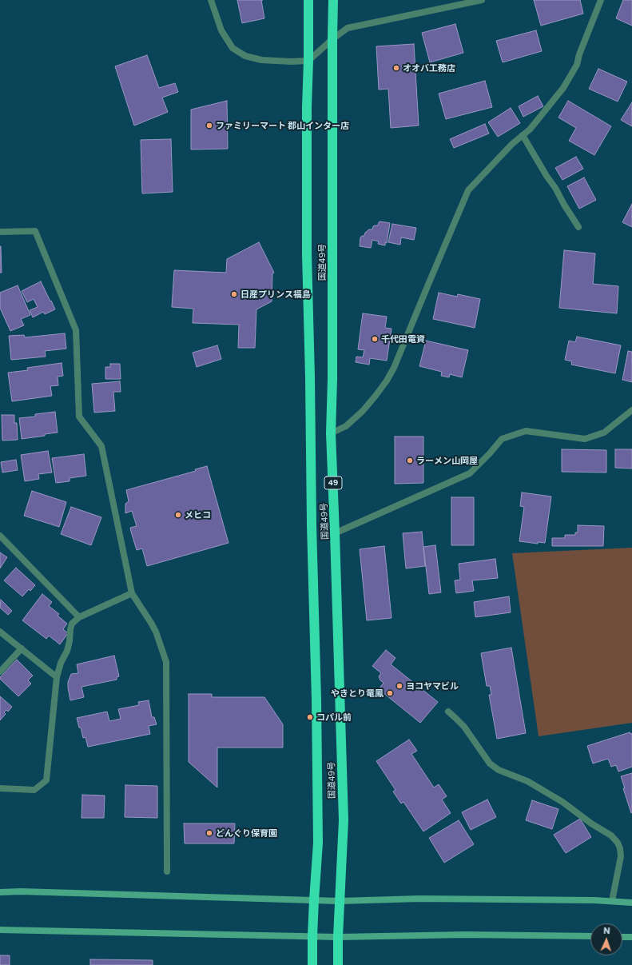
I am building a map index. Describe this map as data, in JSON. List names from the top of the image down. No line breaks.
{"streets":{"highway":["国道49号","49"]},"places":["オオバ工務店","ファミリーマート 郡山インター店","日産プリンス福島","千代田電資","ラーメン山岡屋","メヒコ","ヨコヤマビル","やきとり竜鳳","コパル前","どんぐり保育園"],"north":"top"}
